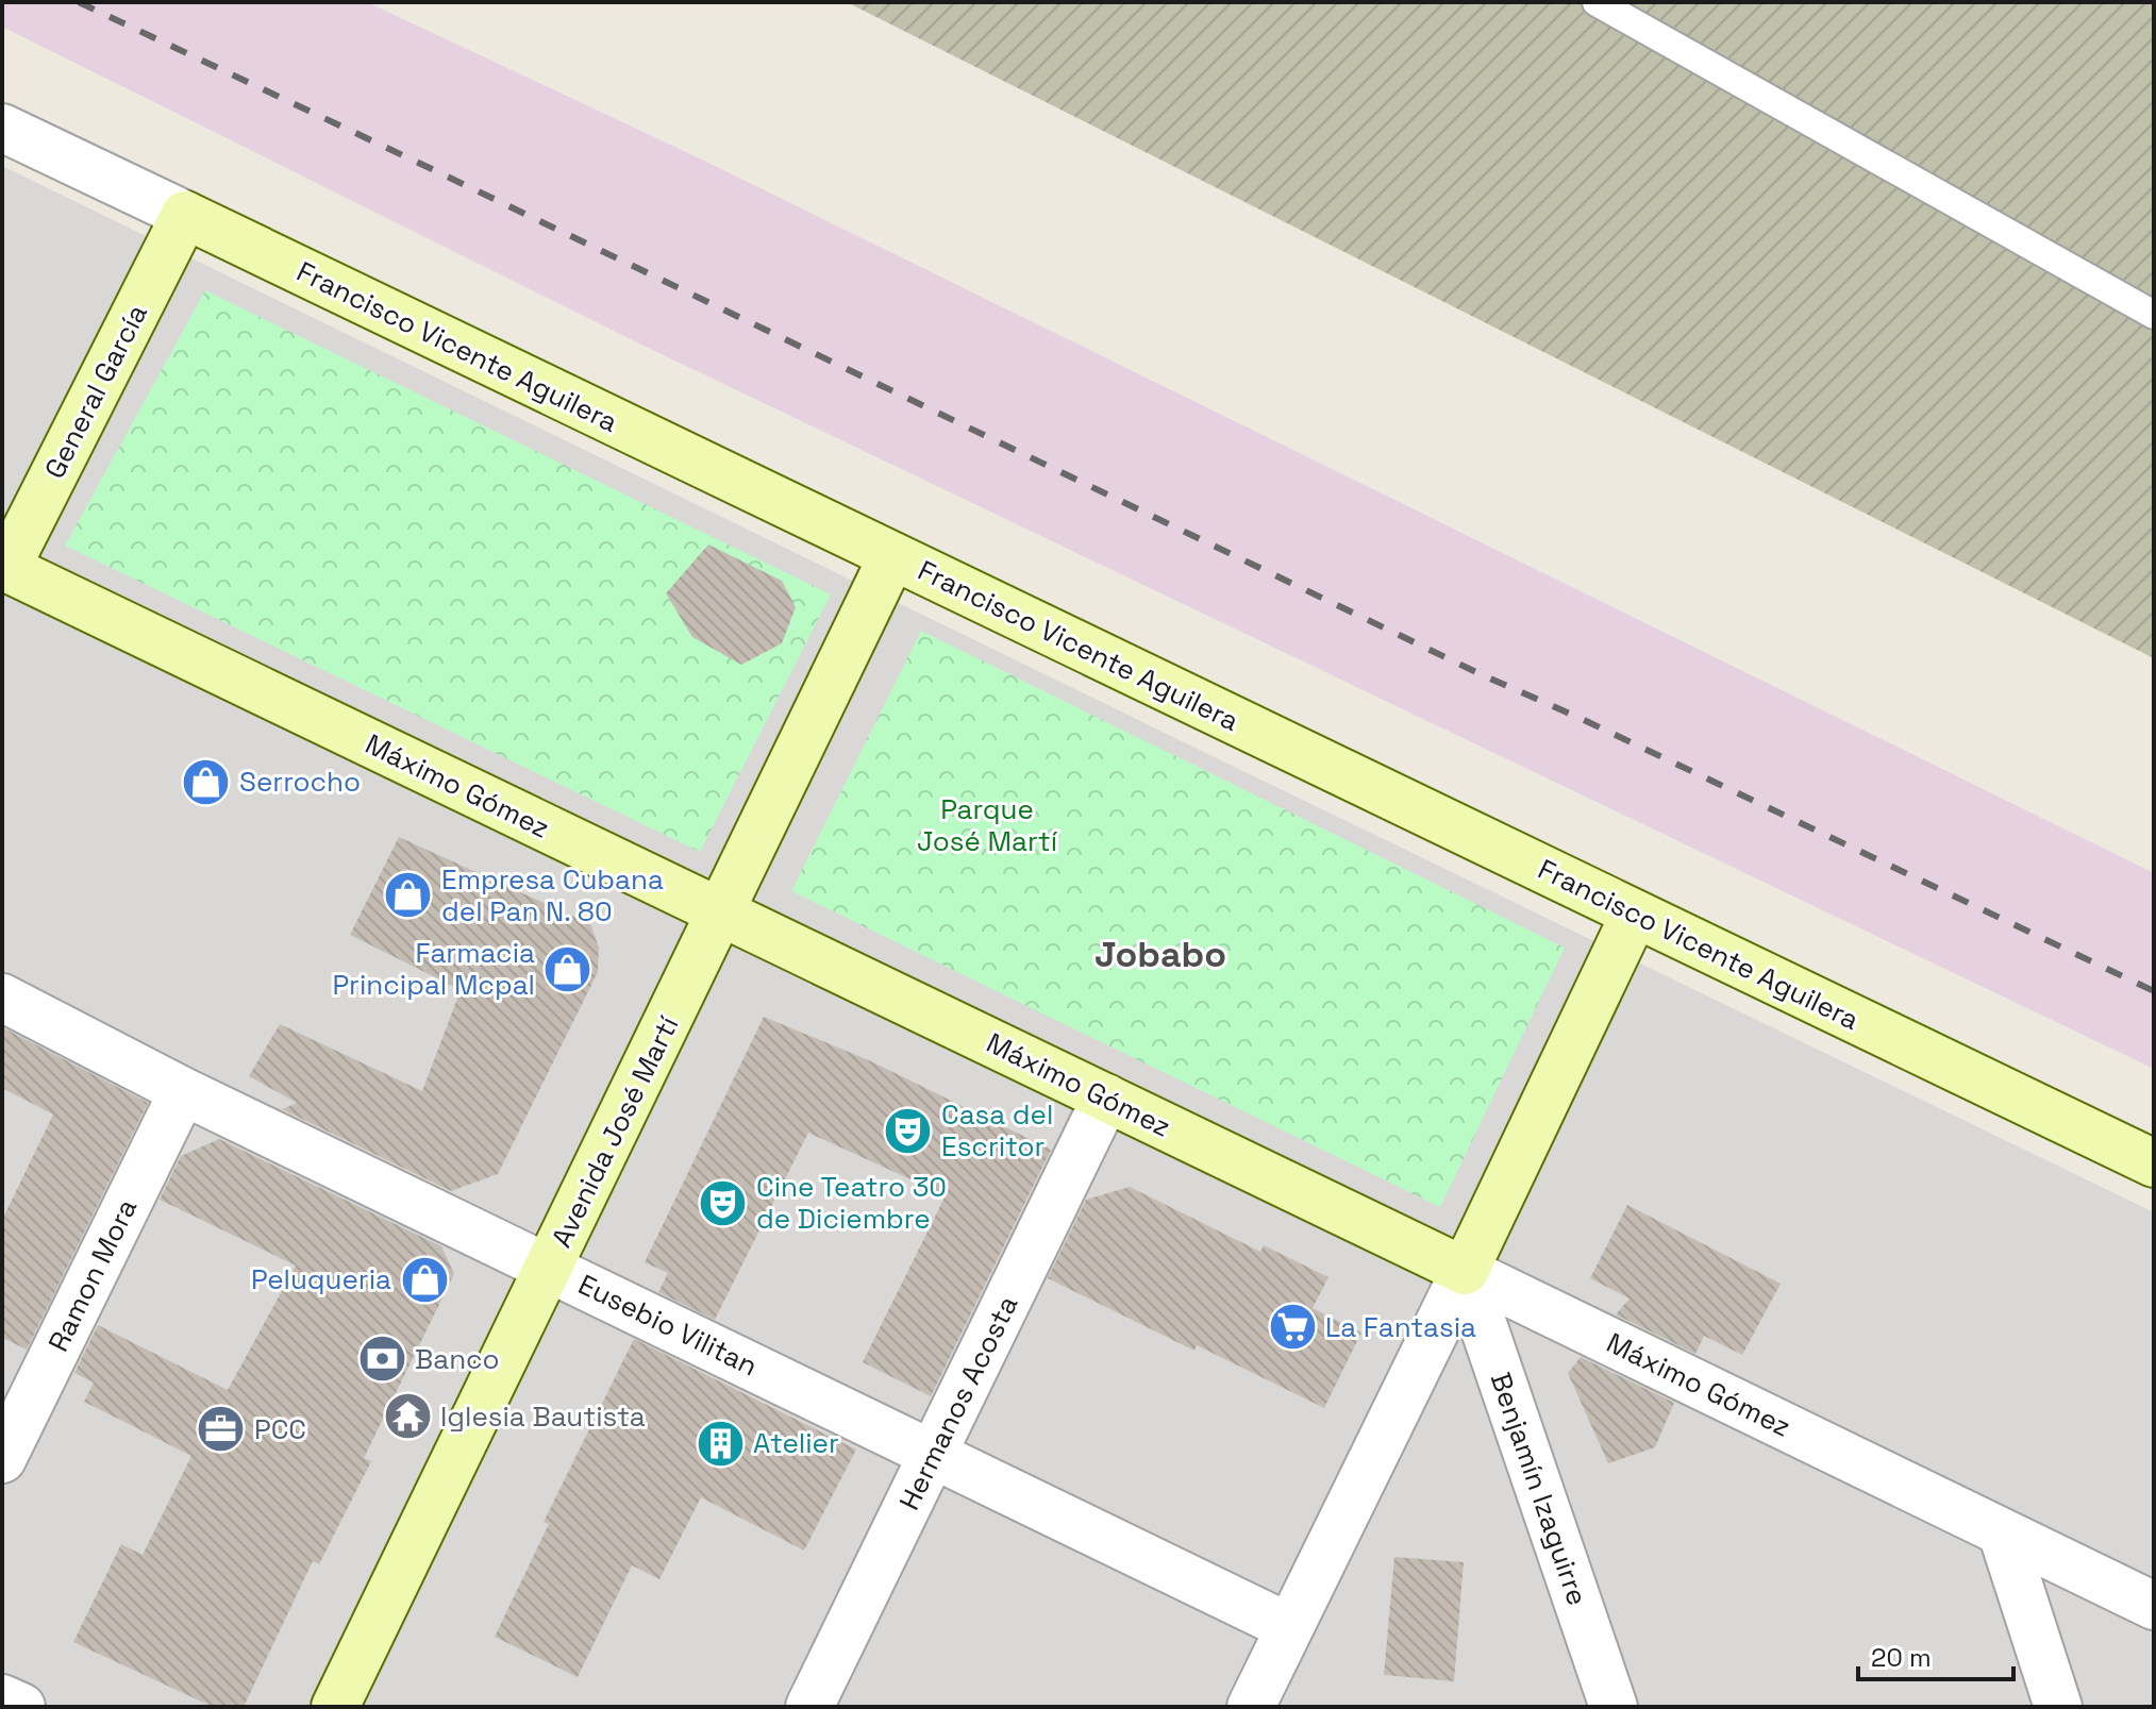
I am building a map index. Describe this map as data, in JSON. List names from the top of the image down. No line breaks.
{"streets":{"main road":["Francisco Vicente Aguilera","General García","Máximo Gómez","Avenida José Martí"],"street":["Ramon Mora","Eusebio Vilitan","Hermanos Acosta","Benjamín Izaguirre"]},"crossings":[["Francisco Vicente Aguilera","General García"],["Francisco Vicente Aguilera","Avenida José Martí"],["General García","Máximo Gómez"],["Máximo Gómez","Avenida José Martí"],["Máximo Gómez","Hermanos Acosta"],["Máximo Gómez","Benjamín Izaguirre"],["Avenida José Martí","Eusebio Vilitan"],["Ramon Mora","Eusebio Vilitan"],["Eusebio Vilitan","Hermanos Acosta"]],"districts":["Jobabo"],"parks":["Parque José Martí"],"places":{"shop":["Serrocho","Empresa Cubana del Pan N. 80","Farmacia Principal Mcpal","Peluqueria"],"theatre":["Casa del Escritor","Cine Teatro 30 de Diciembre"],"supermarket":["La Fantasia"],"bank":["Banco"],"temple":["Iglesia Bautista"],"office":["PCC"],"building":["Atelier"]},"scale_bar":"20 m"}
